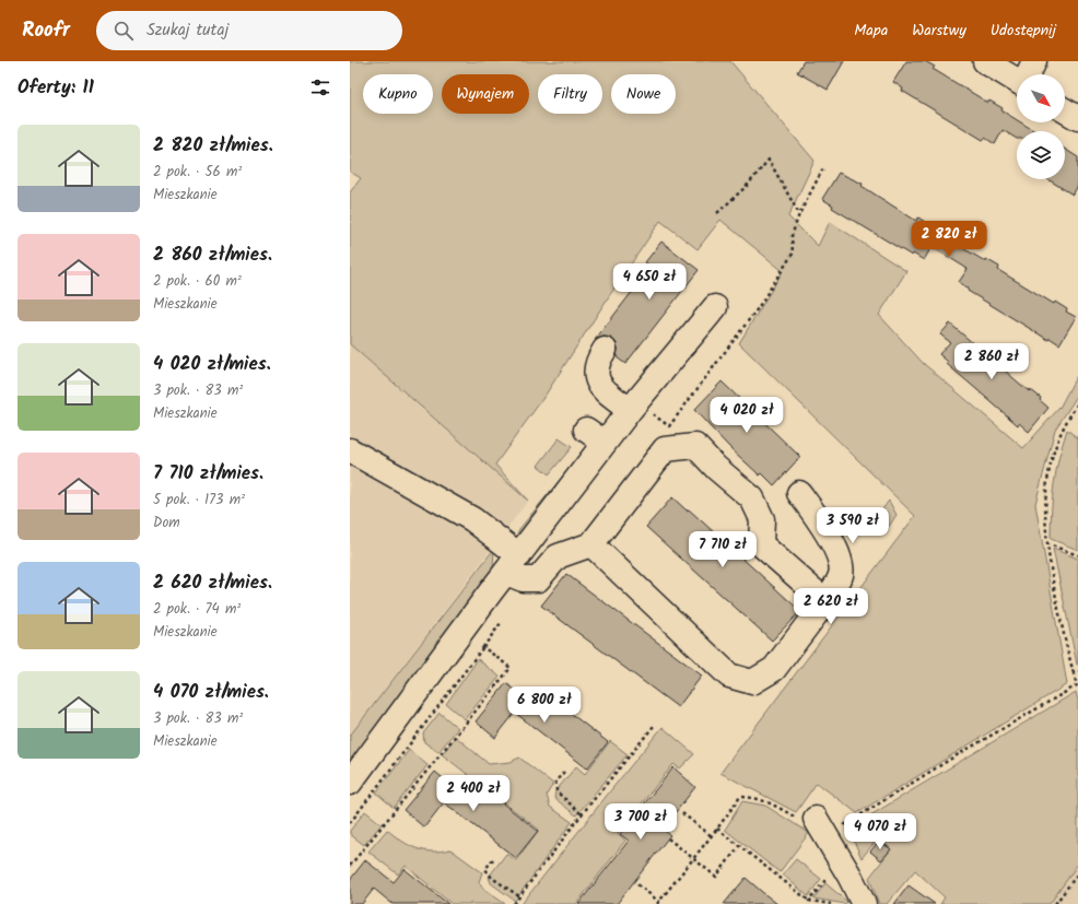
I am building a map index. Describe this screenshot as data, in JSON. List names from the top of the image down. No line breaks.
{"north":"bottom right","page":{"header":"Roofr","search":"Szukaj tutaj","nav":["Mapa","Warstwy","Udostępnij"],"heading":"Oferty: 11","chip":["Kupno","Wynajem","Filtry","Nowe"],"list":[{"name":"2 820 zł/mies.","note":"2 pok. · 56 m² · Mieszkanie"},{"name":"2 860 zł/mies.","note":"2 pok. · 60 m² · Mieszkanie"},{"name":"4 020 zł/mies.","note":"3 pok. · 83 m² · Mieszkanie"},{"name":"7 710 zł/mies.","note":"5 pok. · 173 m² · Dom"},{"name":"2 620 zł/mies.","note":"2 pok. · 74 m² · Mieszkanie"},{"name":"4 070 zł/mies.","note":"3 pok. · 83 m² · Mieszkanie"}],"price":["2 820 zł","4 650 zł","2 860 zł","4 020 zł","3 590 zł","7 710 zł","2 620 zł","6 800 zł","2 400 zł","3 700 zł","4 070 zł"]}}
